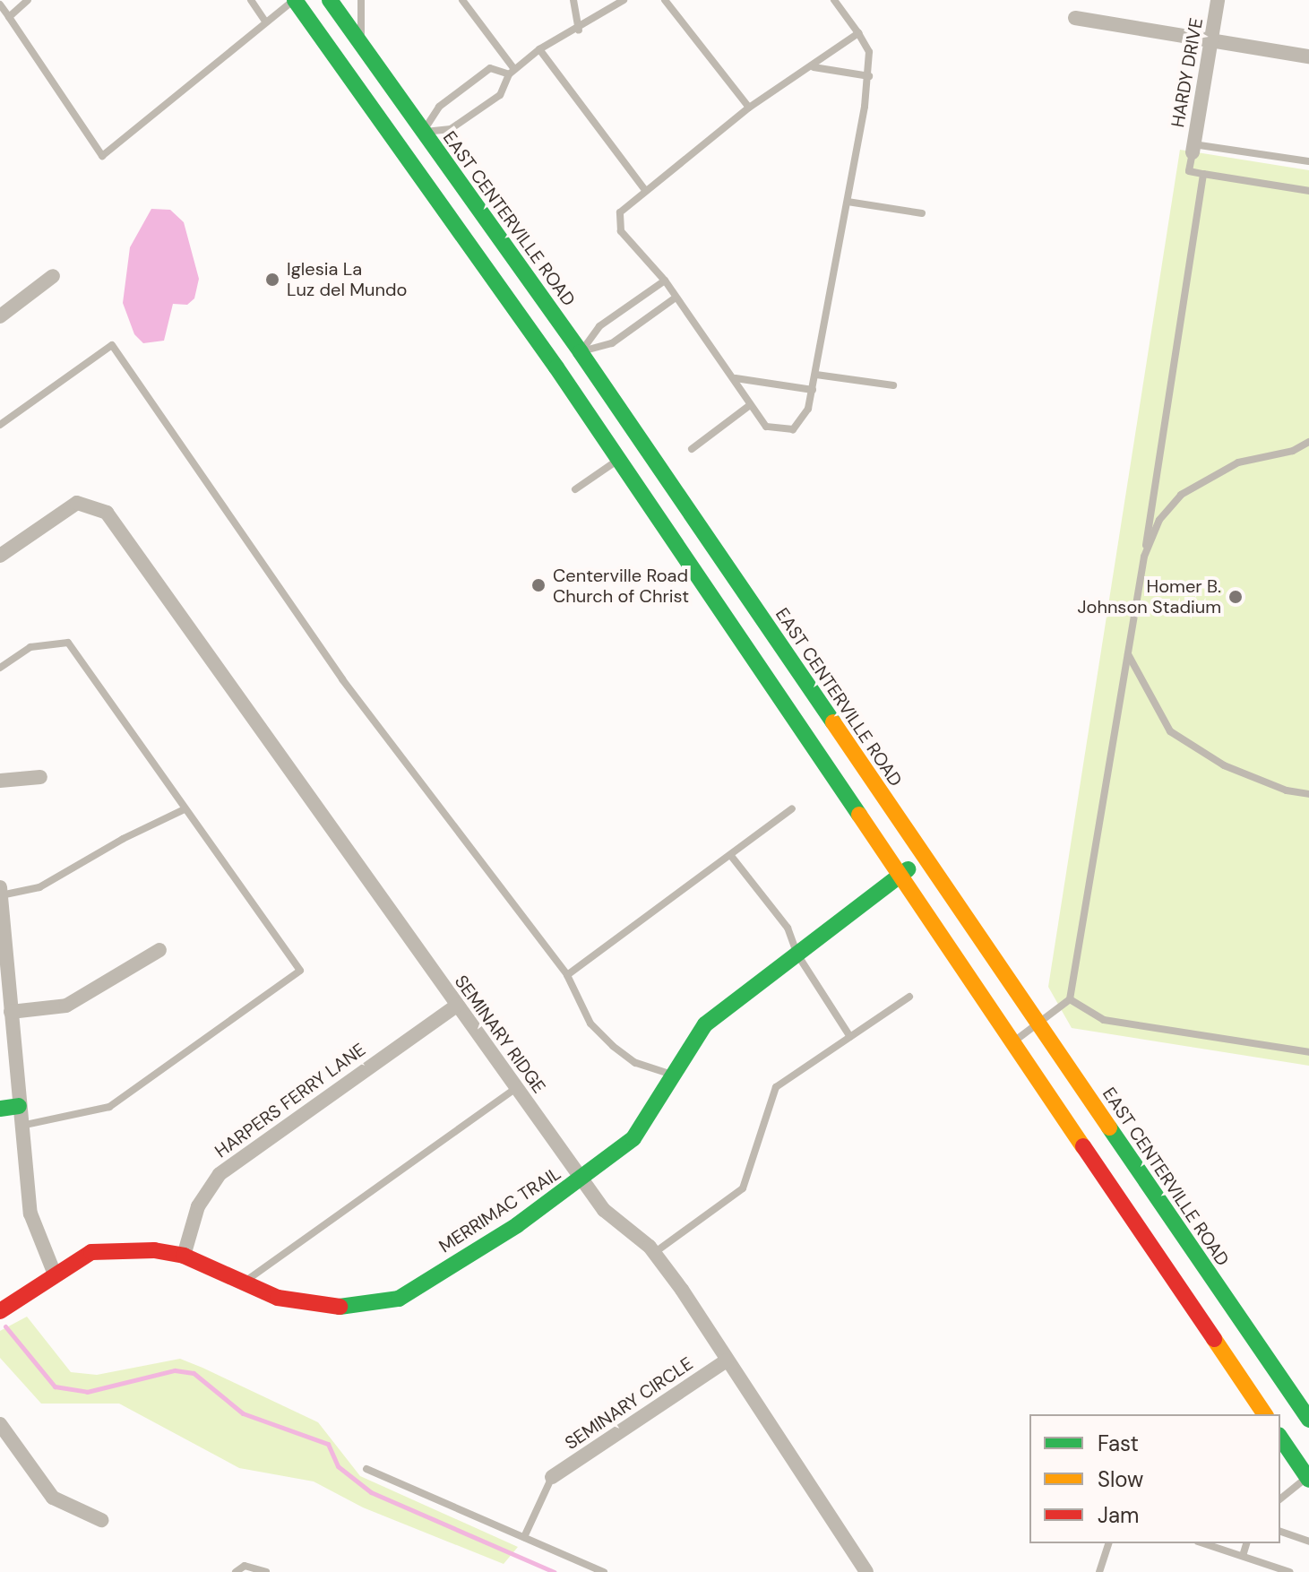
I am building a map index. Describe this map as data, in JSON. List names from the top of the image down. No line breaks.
{"streets":{"main road":["EAST CENTERVILLE ROAD","MERRIMAC TRAIL"],"street":["HARDY DRIVE","SEMINARY RIDGE","HARPERS FERRY LANE","SEMINARY CIRCLE"]},"crossings":[["EAST CENTERVILLE ROAD","MERRIMAC TRAIL"],["SEMINARY RIDGE","HARPERS FERRY LANE"],["SEMINARY RIDGE","MERRIMAC TRAIL"],["SEMINARY RIDGE","SEMINARY CIRCLE"],["HARPERS FERRY LANE","MERRIMAC TRAIL"]],"places":["Iglesia La Luz del Mundo","Centerville Road Church of Christ","Homer B. Johnson Stadium"],"legend":["Fast","Slow","Jam"]}
